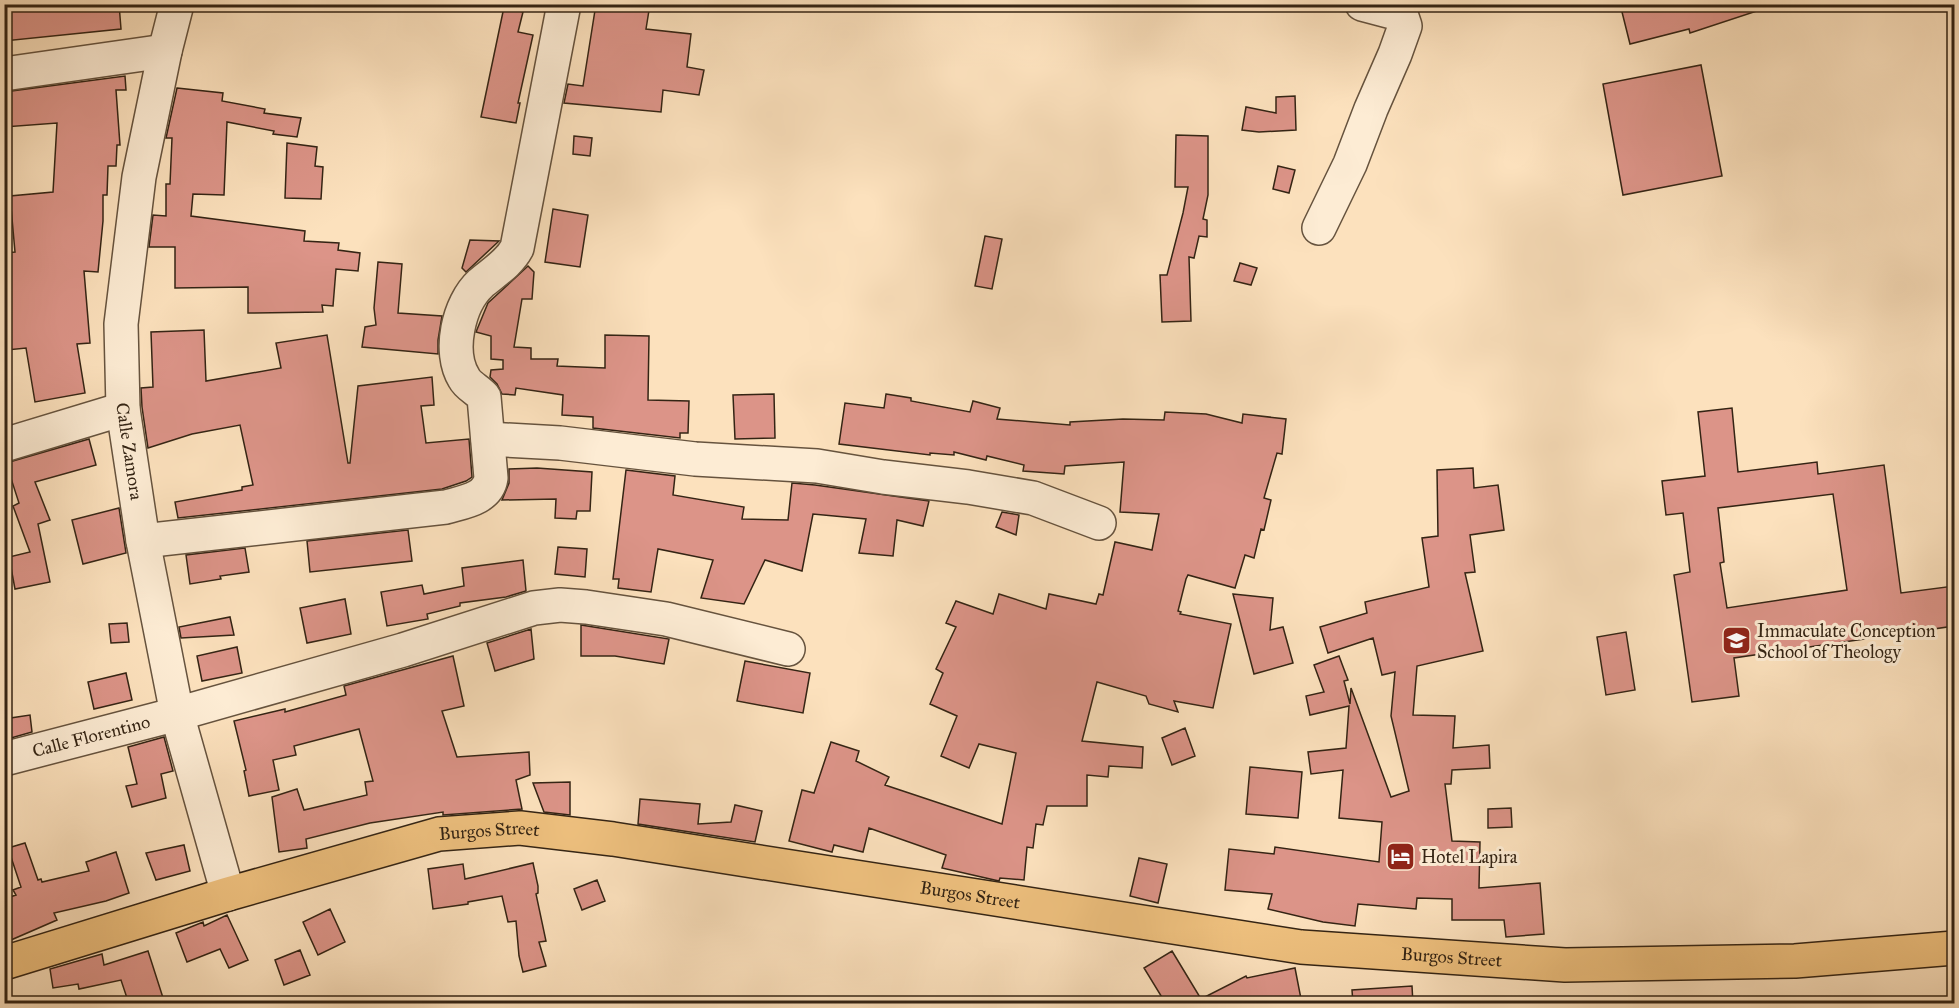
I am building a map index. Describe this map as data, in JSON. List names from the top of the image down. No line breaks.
{"streets":{"main road":["Burgos Street"],"street":["Calle Zamora","Calle Florentino"]},"crossings":[["Calle Zamora","Calle Florentino"],["Calle Zamora","Burgos Street"]],"places":{"school or university":["Immaculate Conception School of Theology"],"hotel":["Hotel Lapira"]}}
